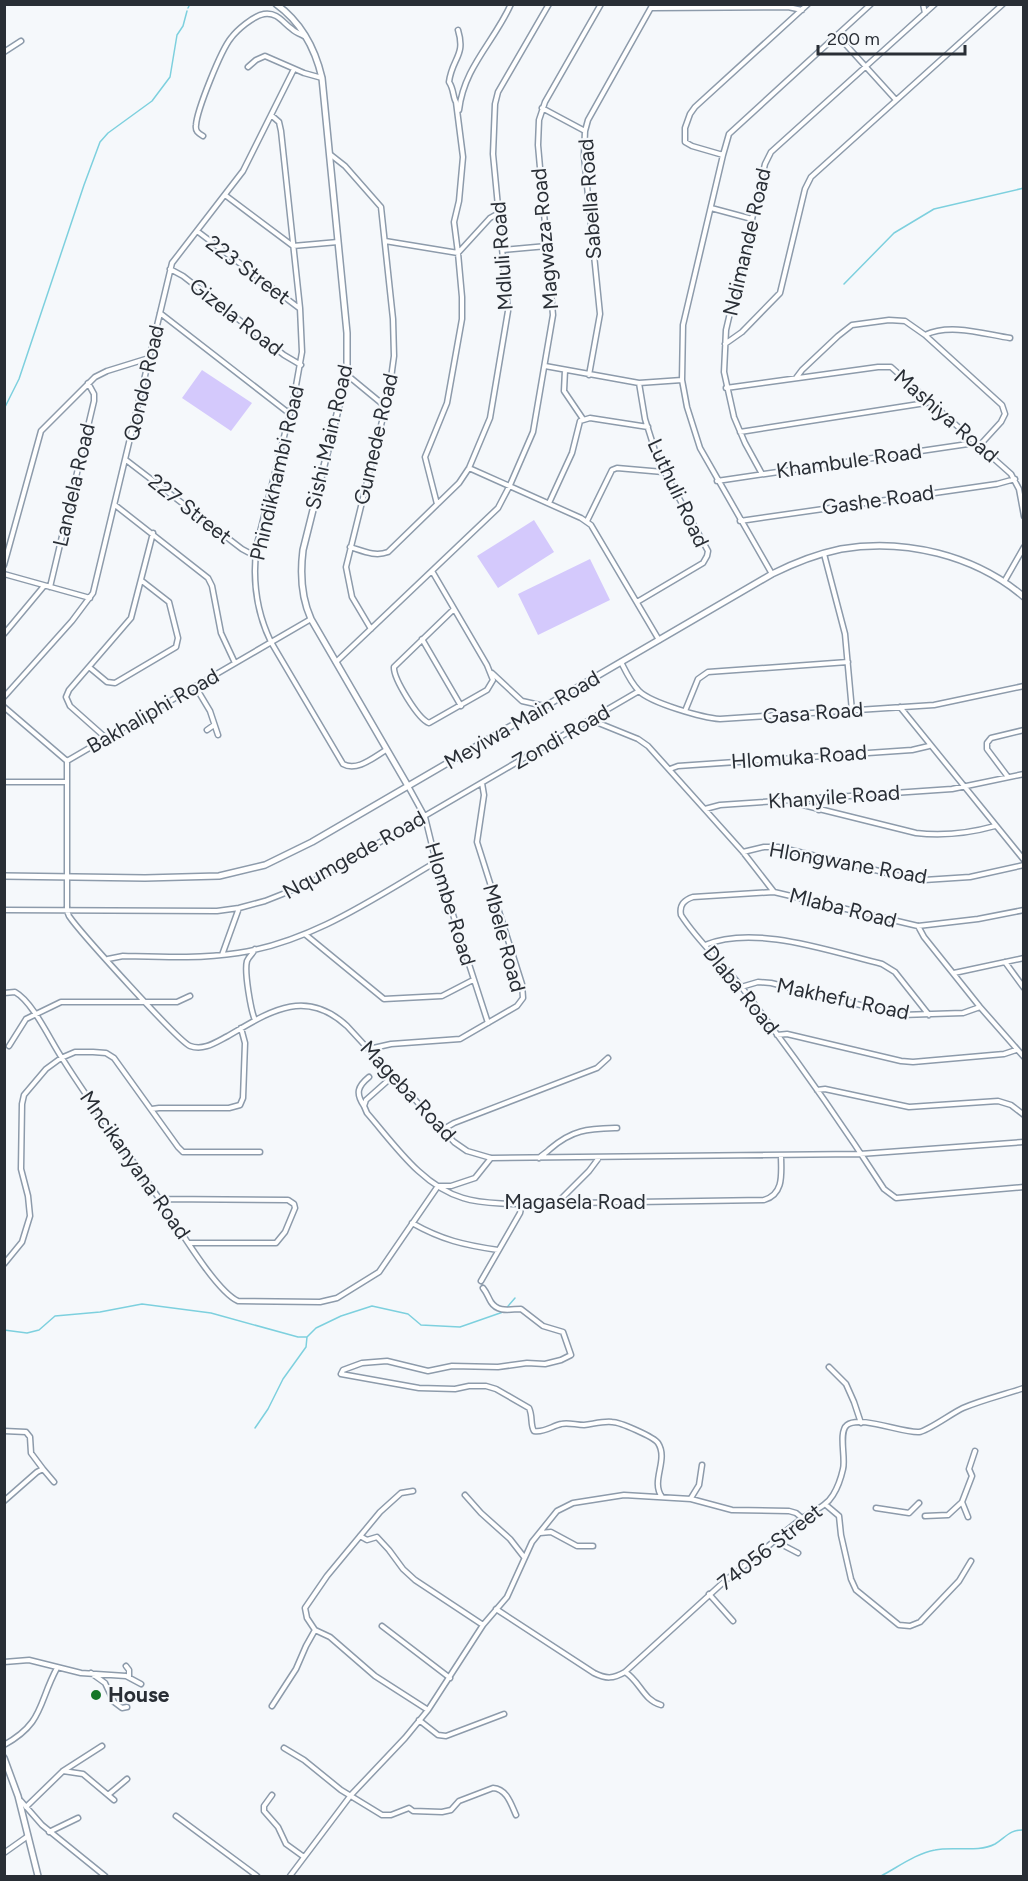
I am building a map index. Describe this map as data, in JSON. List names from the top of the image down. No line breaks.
{"streets":{"street":["Sabella Road","Magwaza Road","Ndimande Road","Mdluli Road","223 Street","Gizela Road","Qondo Road","Mashiya Road","Sishi Main Road","Gumede Road","Khambule Road","Phindikhambi Road","Landela Road","Luthuli Road","Gashe Road","227 Street","Bakhaliphi Road","Gasa Road","Meyiwa Main Road","Zondi Road","Hlomuka Road","Khanyile Road","Nqumgede Road","Hlongwane Road","Hlombe Road","Mlaba Road","Mbele Road","Dlaba Road","Makhefu Road","Mageba Road","Mncikanyana Road","Magasela Road","74056 Street"]},"crossings":[["Magwaza Road","Sishi Main Road"],["Magwaza Road","Gumede Road"],["Ndimande Road","Mashiya Road"],["Ndimande Road","Khambule Road"],["Mdluli Road","Gumede Road"],["223 Street","Qondo Road"],["223 Street","Phindikhambi Road"],["Gizela Road","Qondo Road"],["Gizela Road","Phindikhambi Road"],["Qondo Road","Phindikhambi Road"],["Qondo Road","227 Street"],["Mashiya Road","Khambule Road"],["Mashiya Road","Gashe Road"],["Sishi Main Road","Gumede Road"],["Sishi Main Road","Phindikhambi Road"],["Sishi Main Road","Bakhaliphi Road"],["Sishi Main Road","Meyiwa Main Road"],["Sishi Main Road","Hlombe Road"],["Phindikhambi Road","227 Street"],["Phindikhambi Road","Bakhaliphi Road"],["Gasa Road","Zondi Road"],["Meyiwa Main Road","Hlombe Road"],["Zondi Road","Nqumgede Road"],["Zondi Road","Mlaba Road"],["Zondi Road","Mbele Road"],["Hlomuka Road","Mlaba Road"],["Khanyile Road","Mlaba Road"],["Nqumgede Road","Hlombe Road"],["Nqumgede Road","Mbele Road"],["Nqumgede Road","Mageba Road"],["Hlongwane Road","Mlaba Road"],["Hlombe Road","Mbele Road"],["Mlaba Road","Dlaba Road"],["Mbele Road","Mageba Road"],["Dlaba Road","Makhefu Road"],["Dlaba Road","Mageba Road"],["Mageba Road","Magasela Road"],["Mncikanyana Road","Magasela Road"]],"places":["House"],"scale_bar":"200 m"}
